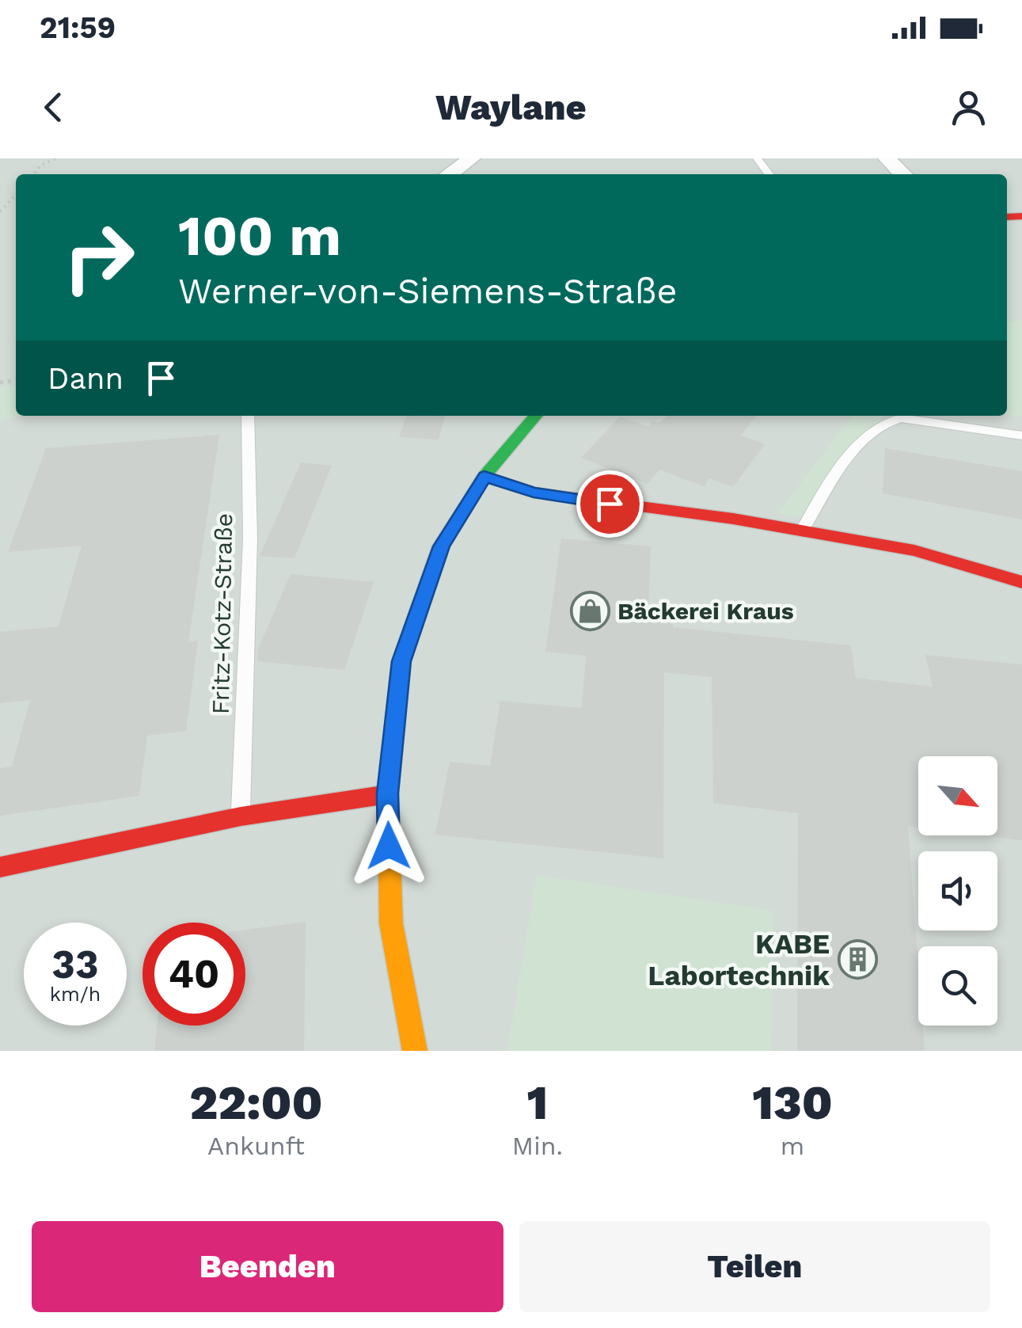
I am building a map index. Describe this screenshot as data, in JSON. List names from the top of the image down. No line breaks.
{"streets":{"lane":["Fritz-Kotz-Straße"]},"places":{"shop":["Bäckerei Kraus"],"building":["KABE Labortechnik"]},"north":"bottom right","page":{"status":"21:59","header":"Waylane","turn":["100 m","Werner-von-Siemens-Straße"],"then":"Dann","speed":"33 km/h","limit":"40","eta":["22:00","Ankunft","1","Min.","130","m"],"buttons":["Beenden","Teilen"]}}
